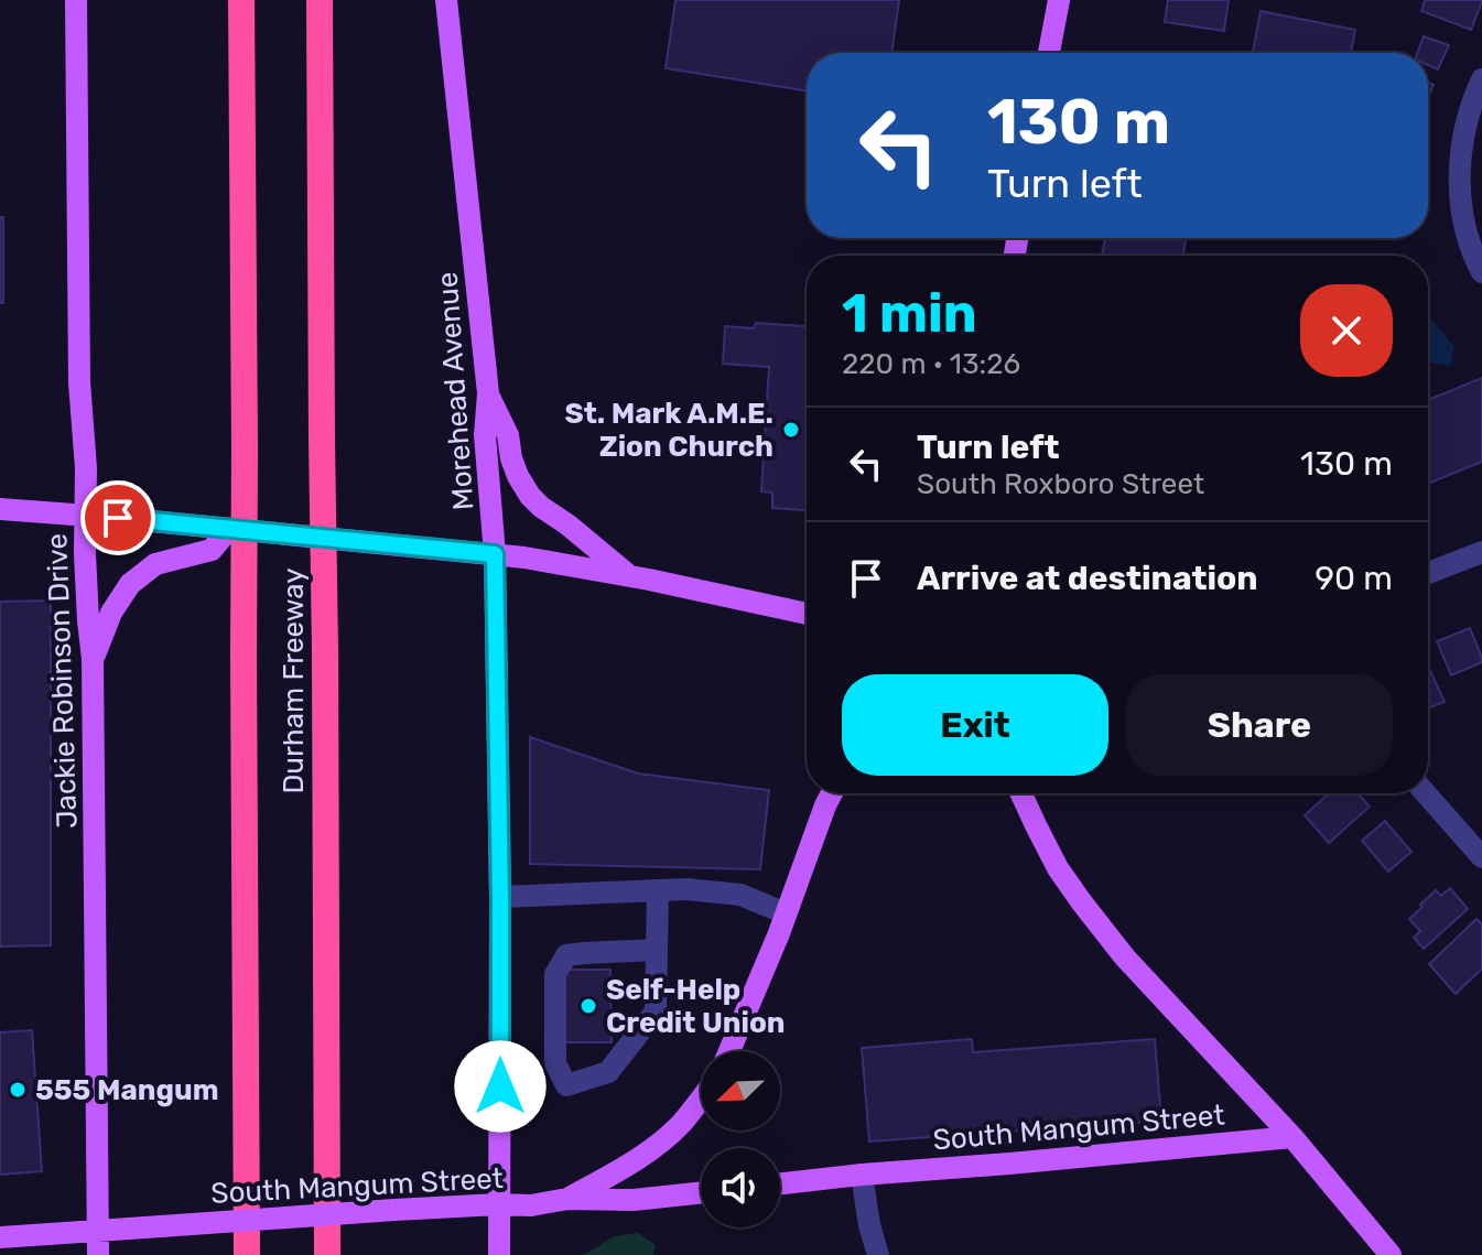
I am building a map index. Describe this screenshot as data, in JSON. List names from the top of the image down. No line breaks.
{"streets":{"highway":["Durham Freeway"],"main road":["Morehead Avenue","Jackie Robinson Drive","South Mangum Street"]},"crossings":[["Morehead Avenue","South Mangum Street"],["Jackie Robinson Drive","South Mangum Street"]],"places":["St. Mark A.M.E. Zion Church","Self-Help Credit Union","555 Mangum"],"north":"bottom left","page":{"turn":["130 m","Turn left"],"heading":["1 min","220 m · 13:26"],"list":[{"name":"Turn left","note":"South Roxboro Street","value":"130 m"},{"name":"Arrive at destination","value":"90 m"}],"buttons":["Exit","Share"]}}
